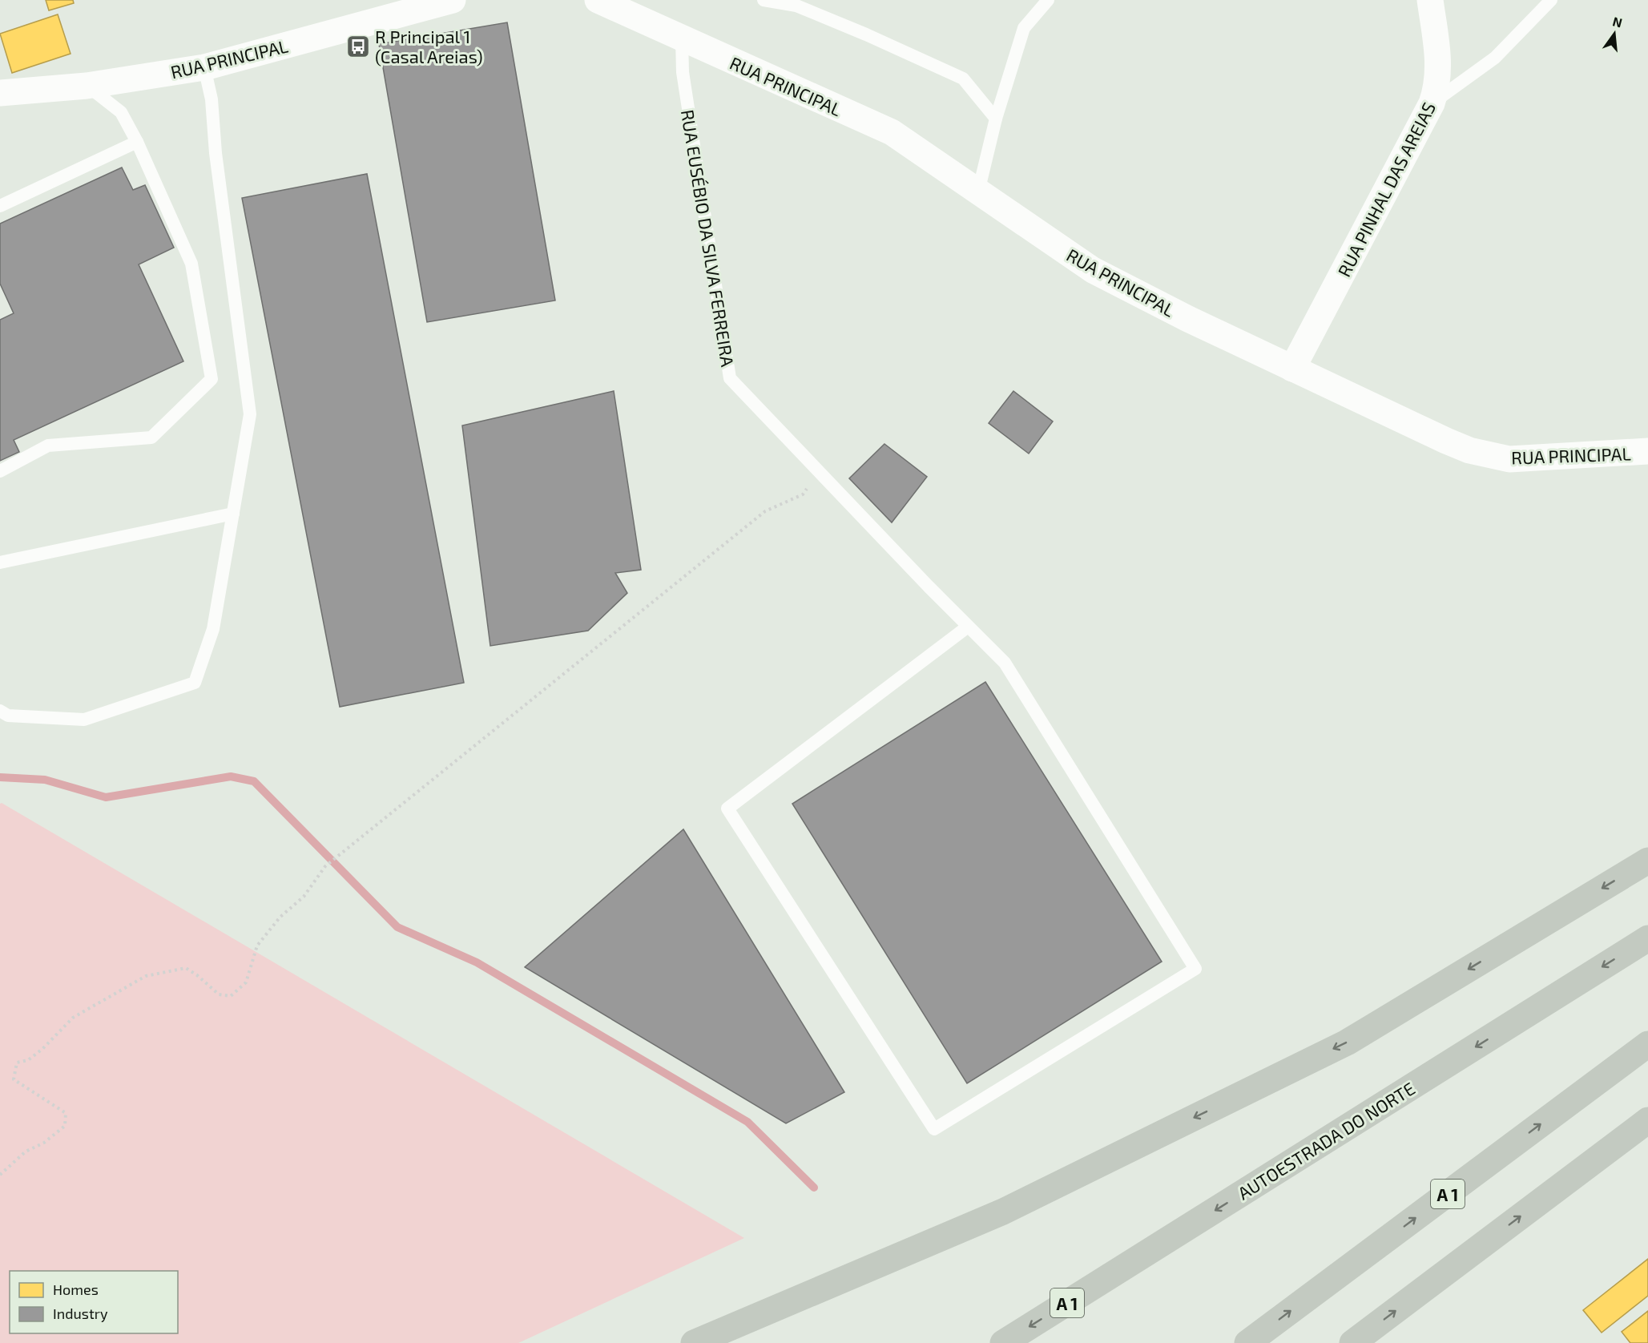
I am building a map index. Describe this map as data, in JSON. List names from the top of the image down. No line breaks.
{"streets":{"highway":["AUTOESTRADA DO NORTE","A 1"],"street":["RUA PRINCIPAL","RUA PINHAL DAS AREIAS"],"lane":["RUA EUSÉBIO DA SILVA FERREIRA"]},"crossings":[["RUA PRINCIPAL","RUA PINHAL DAS AREIAS"],["RUA PRINCIPAL","RUA EUSÉBIO DA SILVA FERREIRA"]],"places":{"bus stop":["R Principal 1 (Casal Areias)"]},"legend":["Homes","Industry"],"north":"top"}
